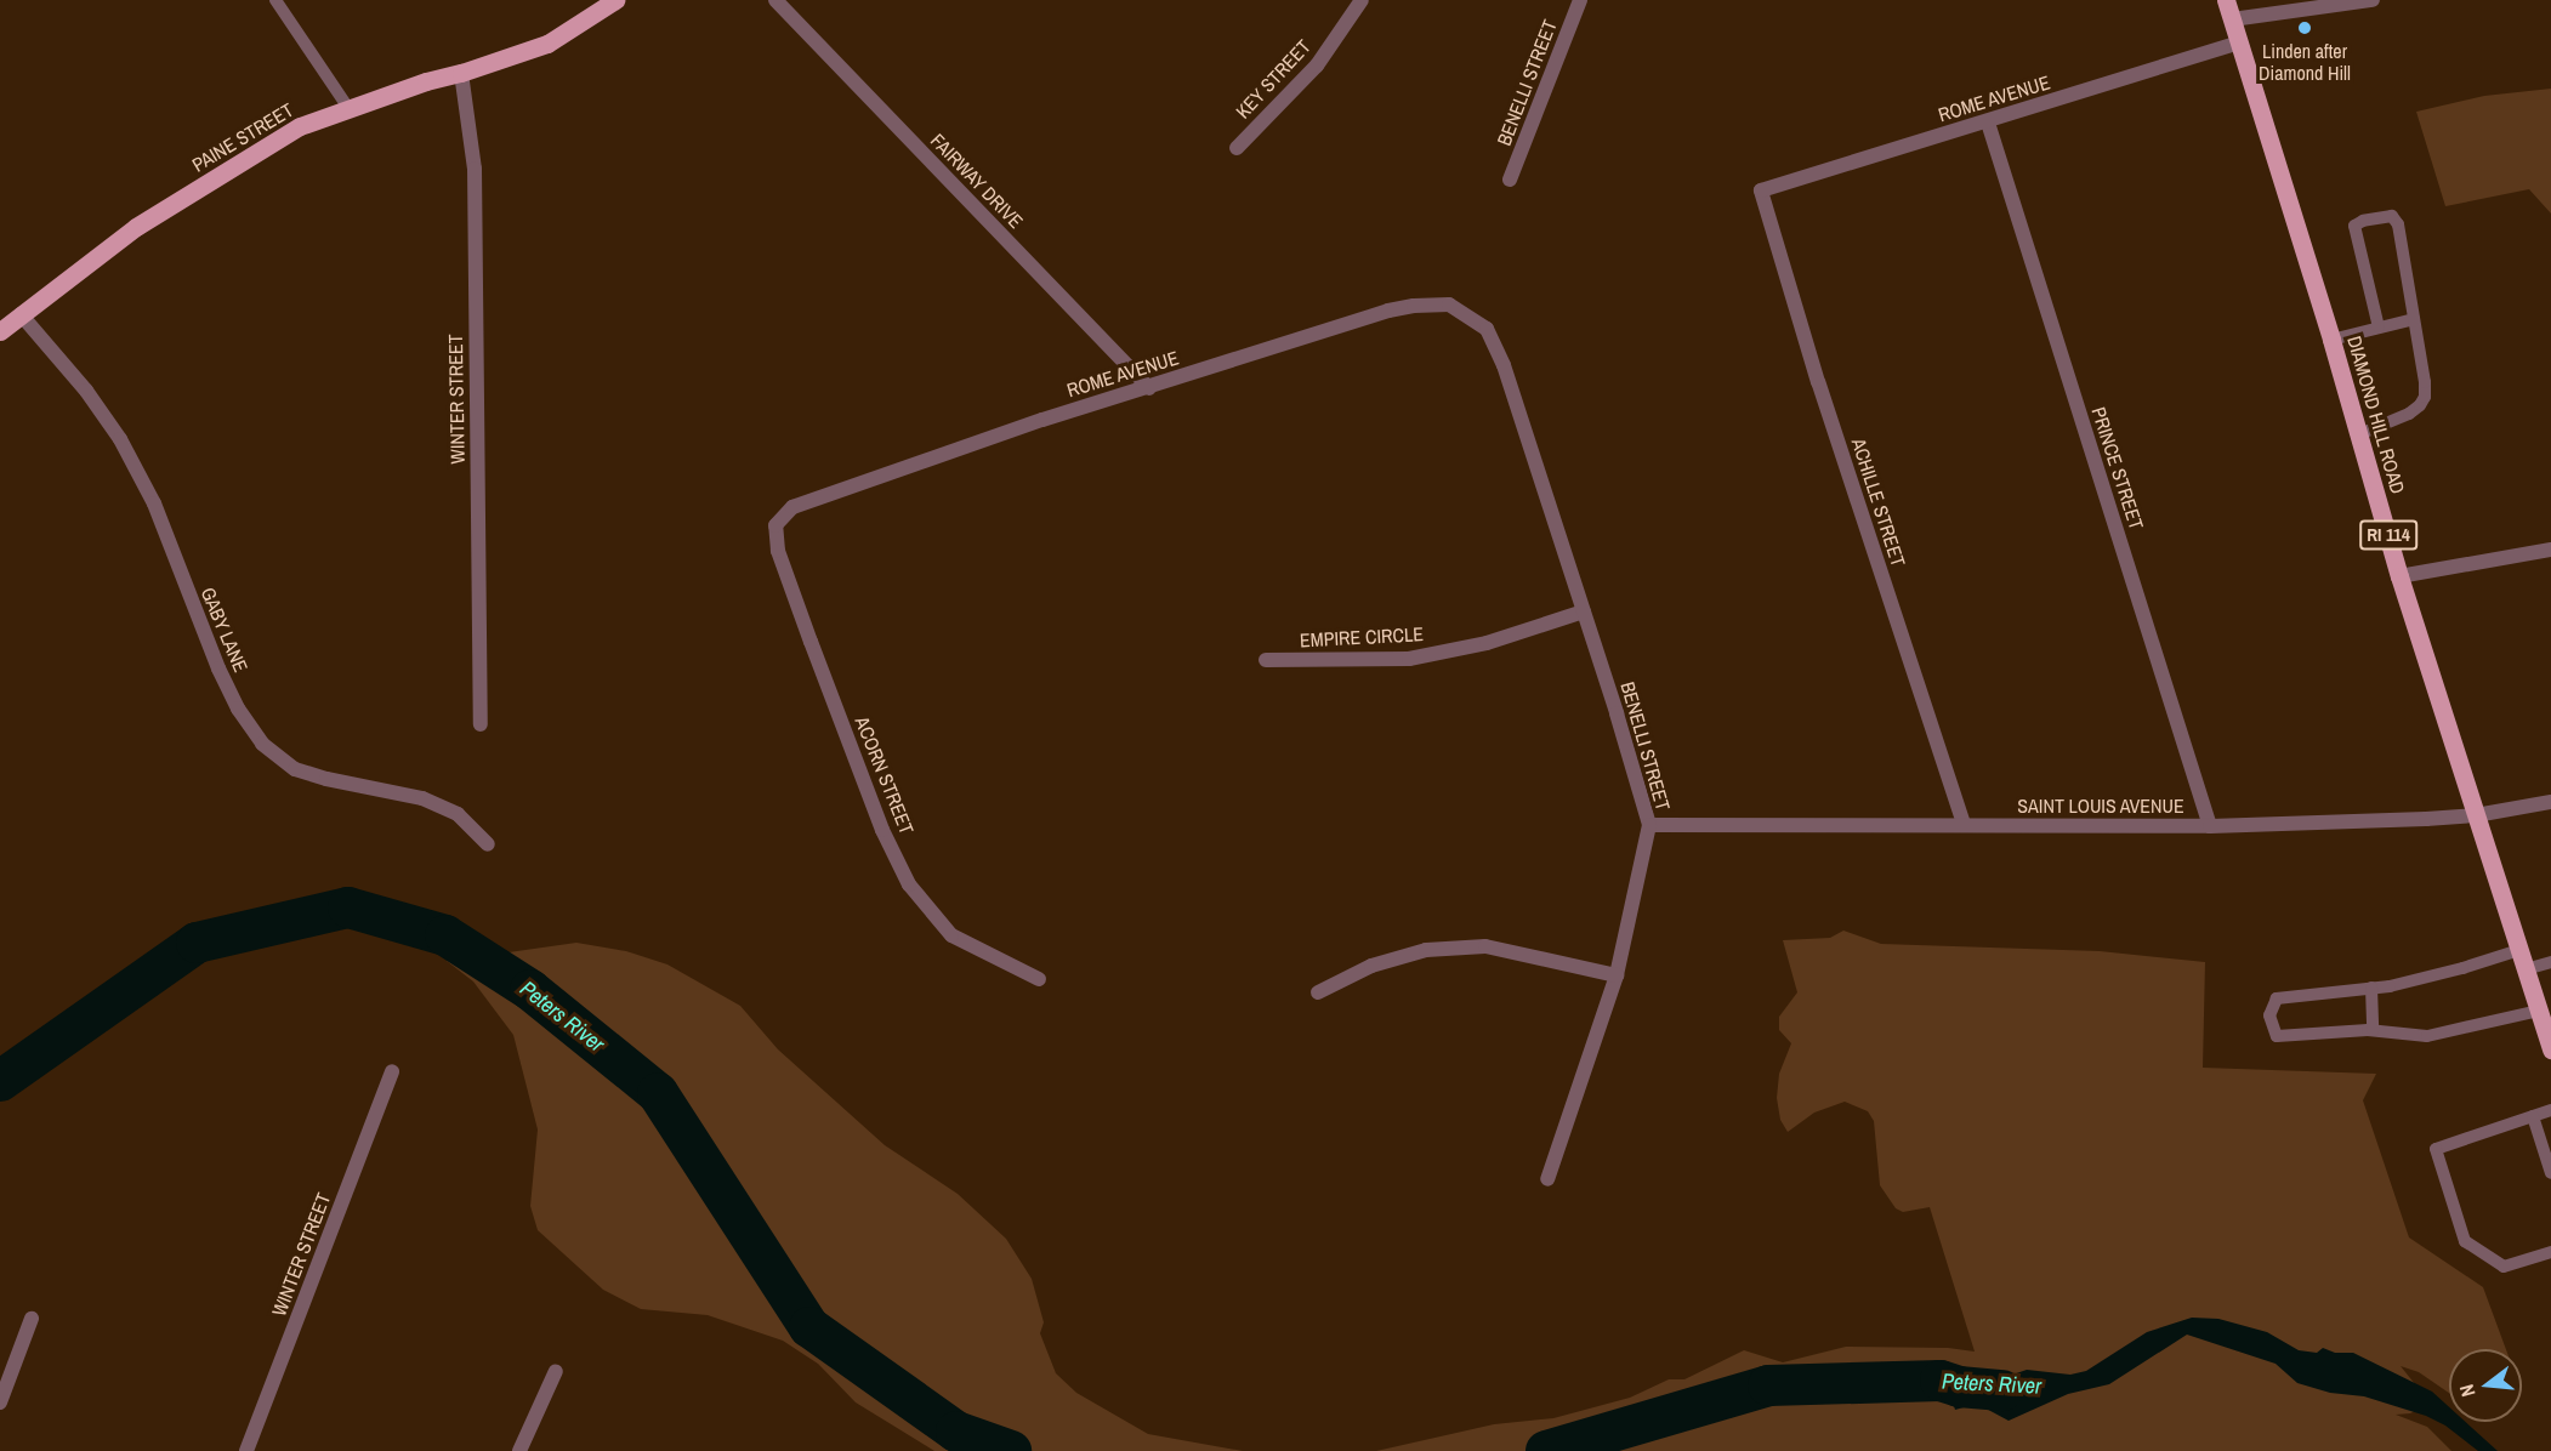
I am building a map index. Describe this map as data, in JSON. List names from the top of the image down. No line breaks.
{"streets":{"main road":["PAINE STREET","DIAMOND HILL ROAD","RI 114"],"street":["KEY STREET","BENELLI STREET","ROME AVENUE","FAIRWAY DRIVE","WINTER STREET","PRINCE STREET","ACHILLE STREET","GABY LANE","EMPIRE CIRCLE","ACORN STREET","SAINT LOUIS AVENUE"]},"crossings":[["BENELLI STREET","ROME AVENUE"],["BENELLI STREET","EMPIRE CIRCLE"],["BENELLI STREET","SAINT LOUIS AVENUE"],["ROME AVENUE","FAIRWAY DRIVE"],["ROME AVENUE","DIAMOND HILL ROAD"],["ROME AVENUE","PRINCE STREET"],["ROME AVENUE","ACHILLE STREET"],["ROME AVENUE","ACORN STREET"],["PAINE STREET","WINTER STREET"],["PAINE STREET","GABY LANE"],["DIAMOND HILL ROAD","SAINT LOUIS AVENUE"],["PRINCE STREET","SAINT LOUIS AVENUE"],["ACHILLE STREET","SAINT LOUIS AVENUE"]],"water":["Peters River"],"places":["Linden after Diamond Hill"],"north":"left"}
